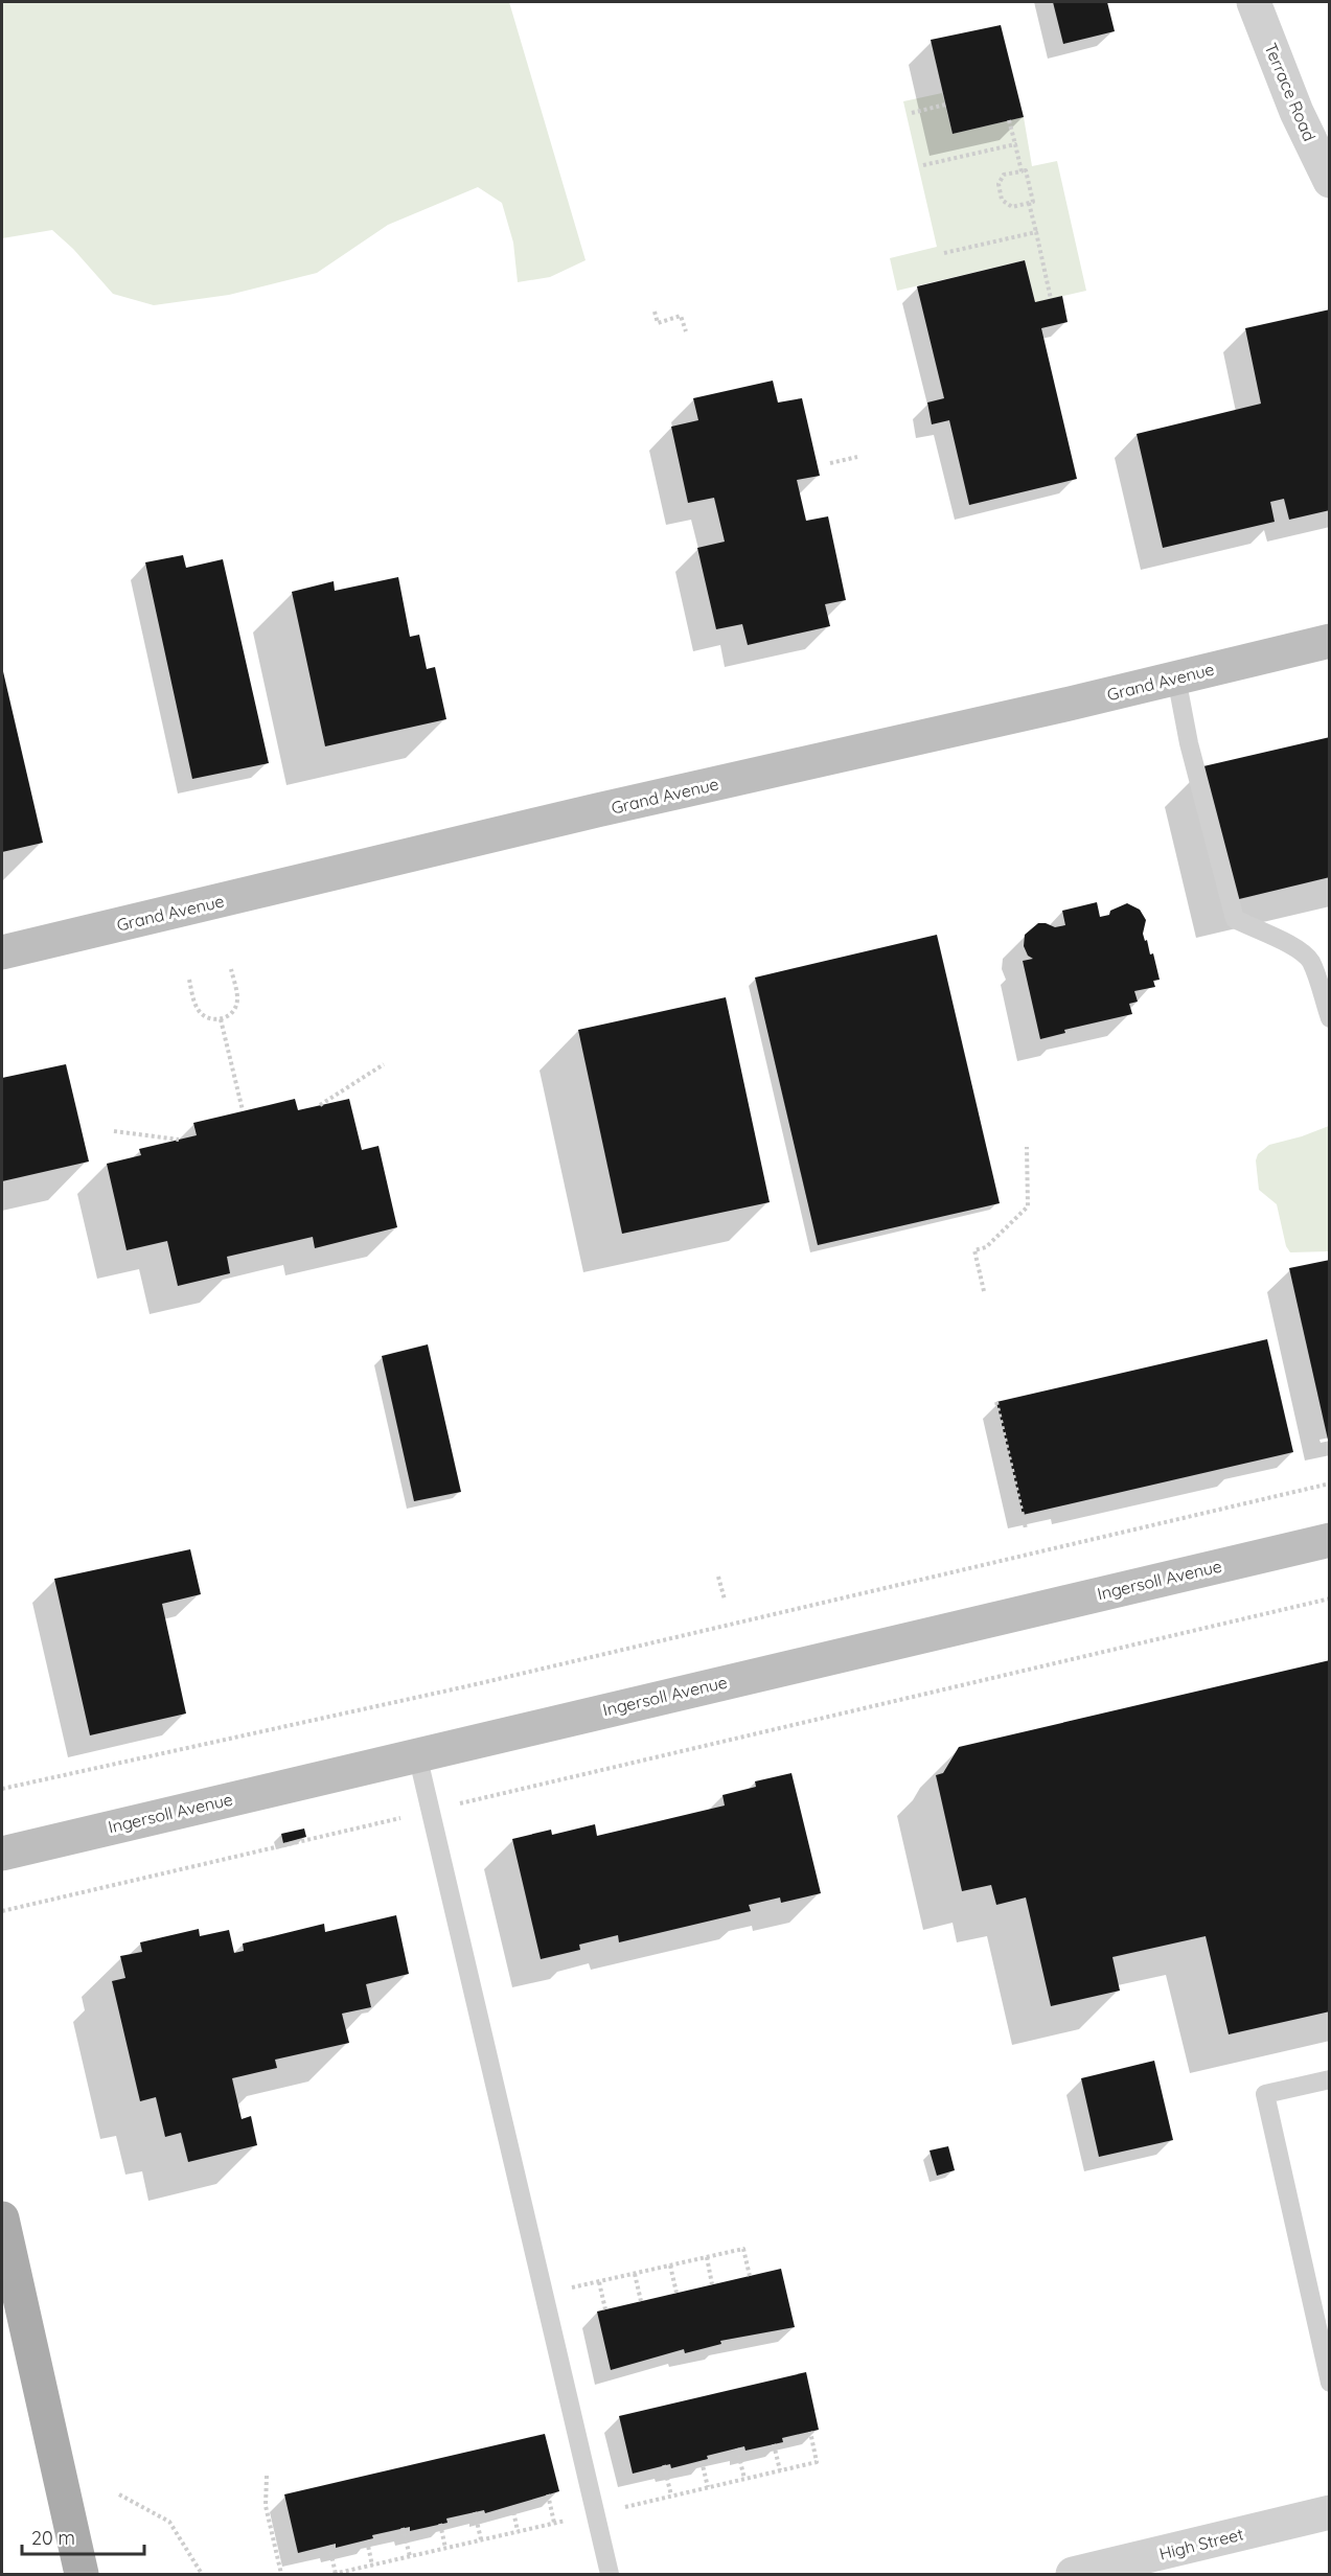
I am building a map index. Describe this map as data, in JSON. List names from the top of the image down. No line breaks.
{"streets":{"main road":["Grand Avenue","Ingersoll Avenue"],"street":["Terrace Road","High Street"]},"scale_bar":"20 m"}
